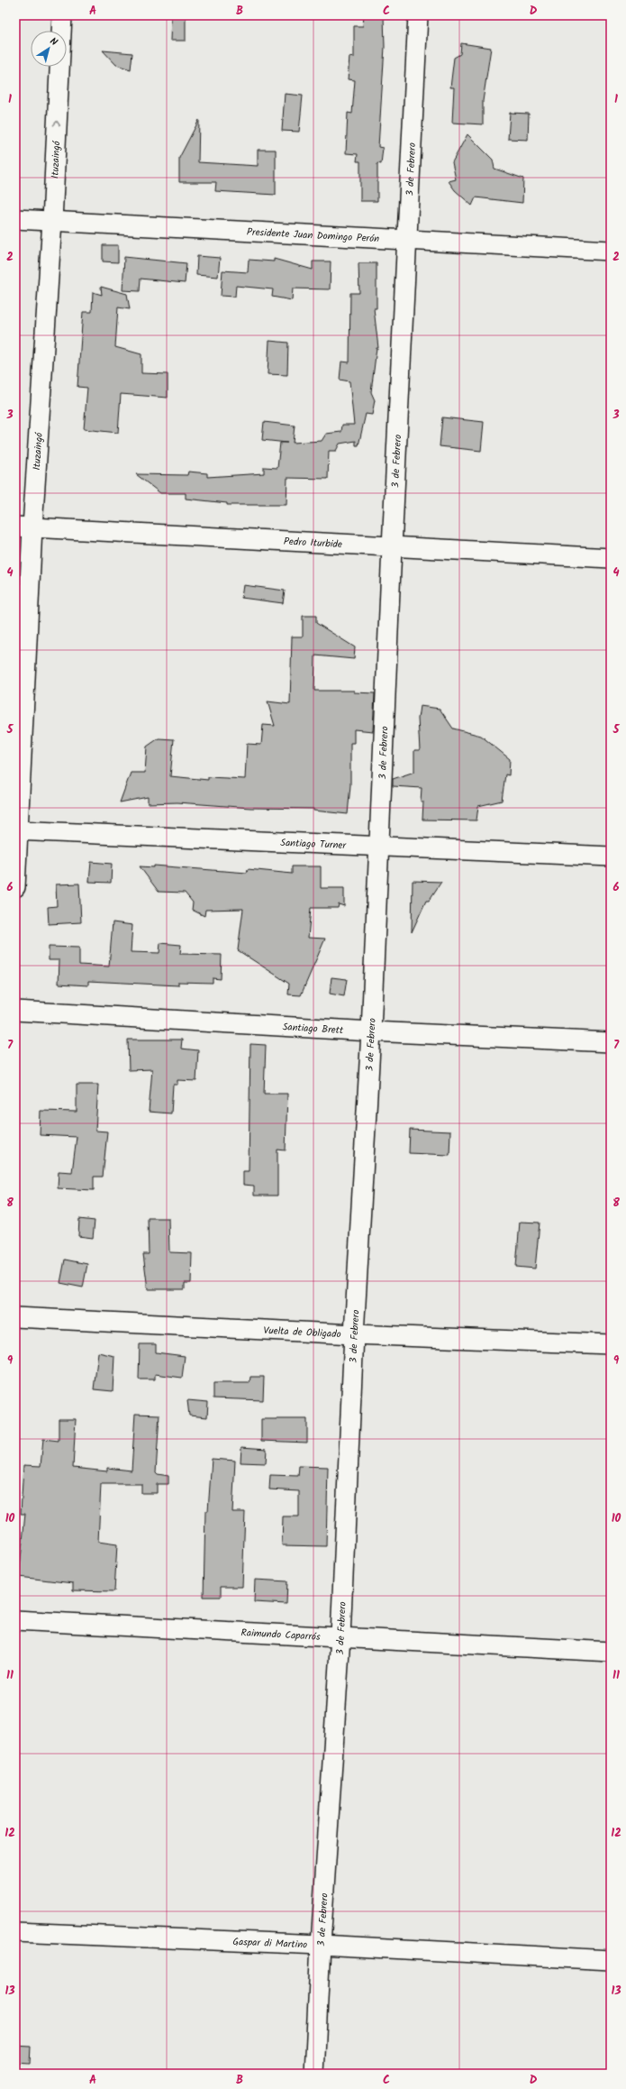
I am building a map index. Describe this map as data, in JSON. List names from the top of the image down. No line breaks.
{"streets":{"street":["Ituzaingó","3 de Febrero","Presidente Juan Domingo Perón","Pedro Iturbide","Santiago Turner","Santiago Brett","Vuelta de Obligado","Raimundo Caparrós","Gaspar di Martino"]},"crossings":[["Ituzaingó","Presidente Juan Domingo Perón"],["Ituzaingó","Pedro Iturbide"],["Ituzaingó","Santiago Turner"],["3 de Febrero","Presidente Juan Domingo Perón"],["3 de Febrero","Pedro Iturbide"],["3 de Febrero","Santiago Turner"],["3 de Febrero","Santiago Brett"],["3 de Febrero","Vuelta de Obligado"],["3 de Febrero","Raimundo Caparrós"],["3 de Febrero","Gaspar di Martino"]],"north":"top right","grid":{"columns":["A","B","C","D"],"rows":["1","2","3","4","5","6","7","8","9","10","11","12","13"]}}
